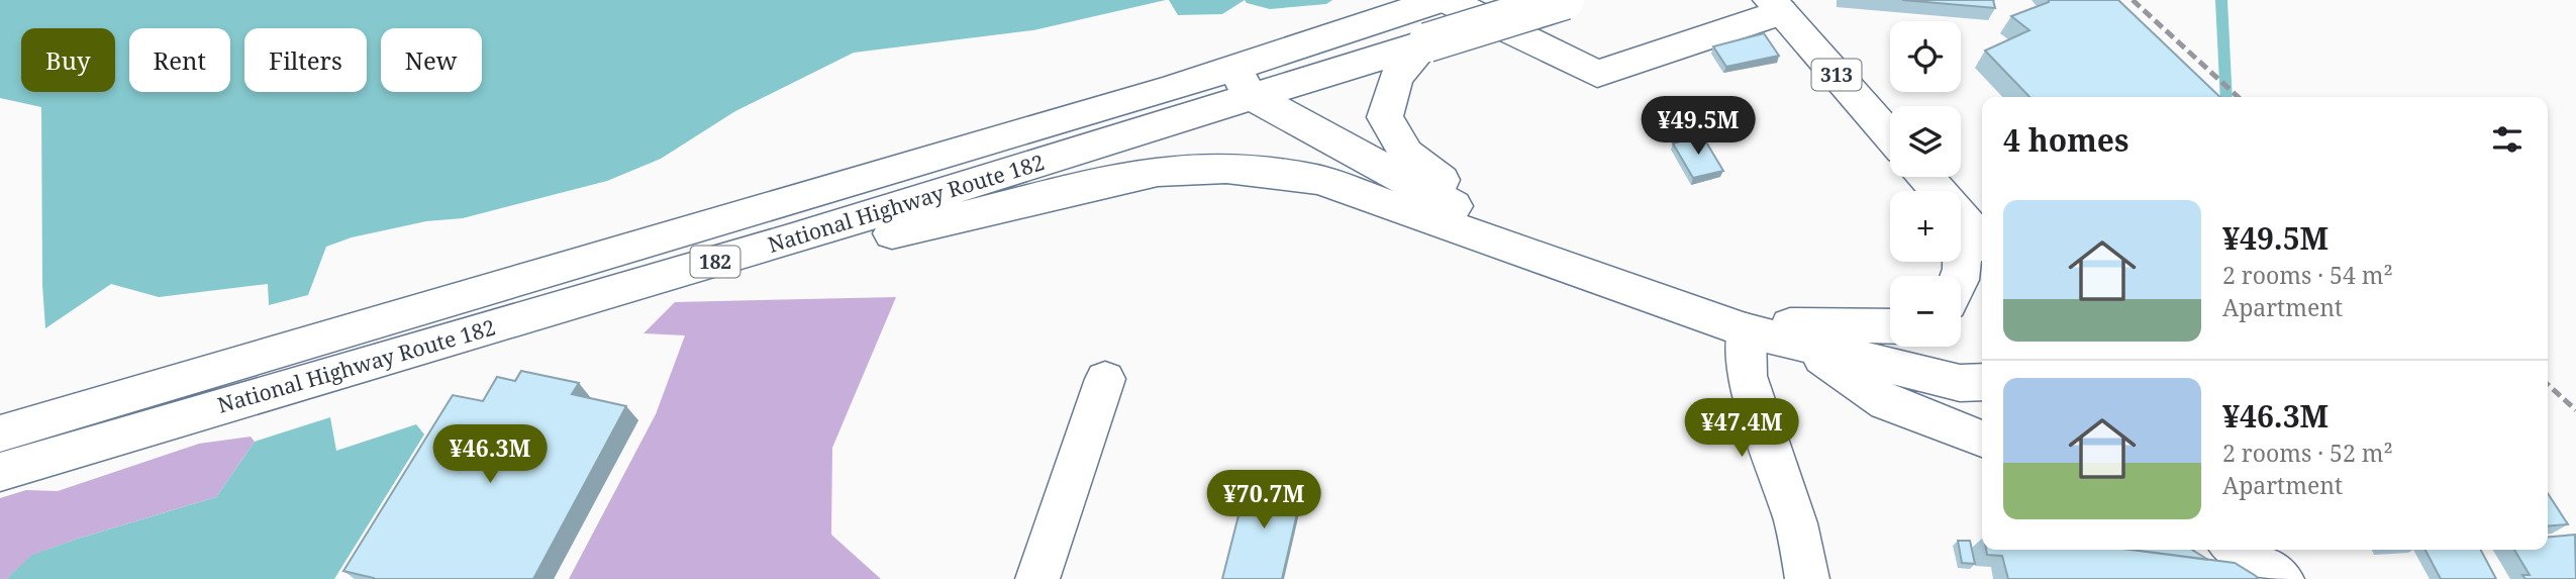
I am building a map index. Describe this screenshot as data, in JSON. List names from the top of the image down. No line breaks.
{"streets":{"main road":["313","National Highway Route 182","182"]},"page":{"map_buttons":["+","−"],"chip":["Buy","Rent","Filters","New"],"price":["¥49.5M","¥47.4M","¥46.3M","¥70.7M"],"heading":"4 homes","list":[{"name":"¥49.5M","note":"2 rooms · 54 m² · Apartment"},{"name":"¥46.3M","note":"2 rooms · 52 m² · Apartment"}]}}
